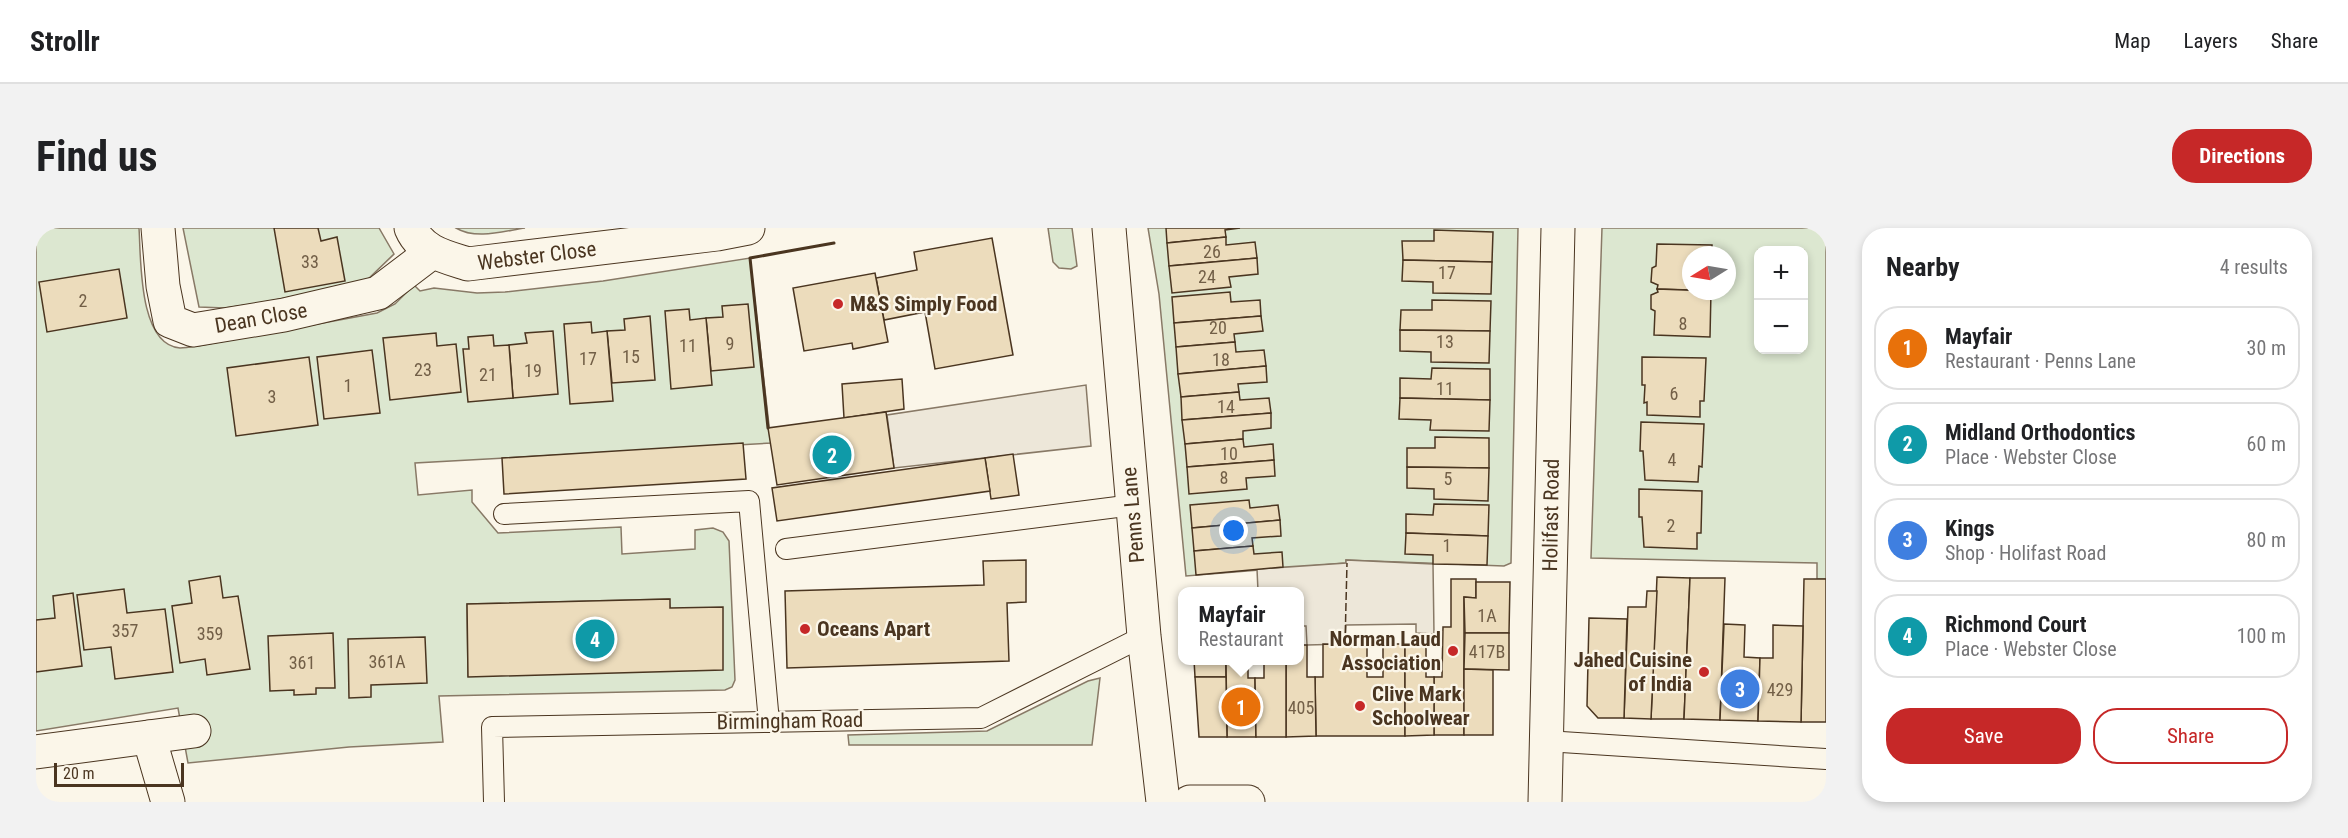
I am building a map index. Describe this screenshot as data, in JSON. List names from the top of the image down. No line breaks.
{"streets":{"street":["Webster Close","Dean Close","Penns Lane","Holifast Road"],"lane":["Birmingham Road"]},"crossings":[["Webster Close","Dean Close"],["Penns Lane","Birmingham Road"]],"places":["M&S Simply Food","Oceans Apart","Norman Laud Association","Jahed Cuisine of India","Clive Mark Schoolwear"],"house_numbers":["26","33","17","24","2","8","20","13","9","11","15","17","18","23","19","21","1","11","6","3","14","10","4","8","5","2","1","1A","357","359","417B","361A","361","429","405"],"scale_bar":"20 m","north":"left","page":{"header":"Strollr","nav":["Map","Layers","Share"],"buttons":["Directions",["Save","Share"]],"title":"Find us","heading":["Nearby","4 results"],"map_buttons":["+","−"],"list":[{"mark":"1","name":"Mayfair","note":"Restaurant · Penns Lane","value":"30 m"},{"mark":"2","name":"Midland Orthodontics","note":"Place · Webster Close","value":"60 m"},{"mark":"3","name":"Kings","note":"Shop · Holifast Road","value":"80 m"},{"mark":"4","name":"Richmond Court","note":"Place · Webster Close","value":"100 m"}],"pins":["2","4","3","1"],"popup":["Mayfair","Restaurant"],"scale":"20 m"}}
